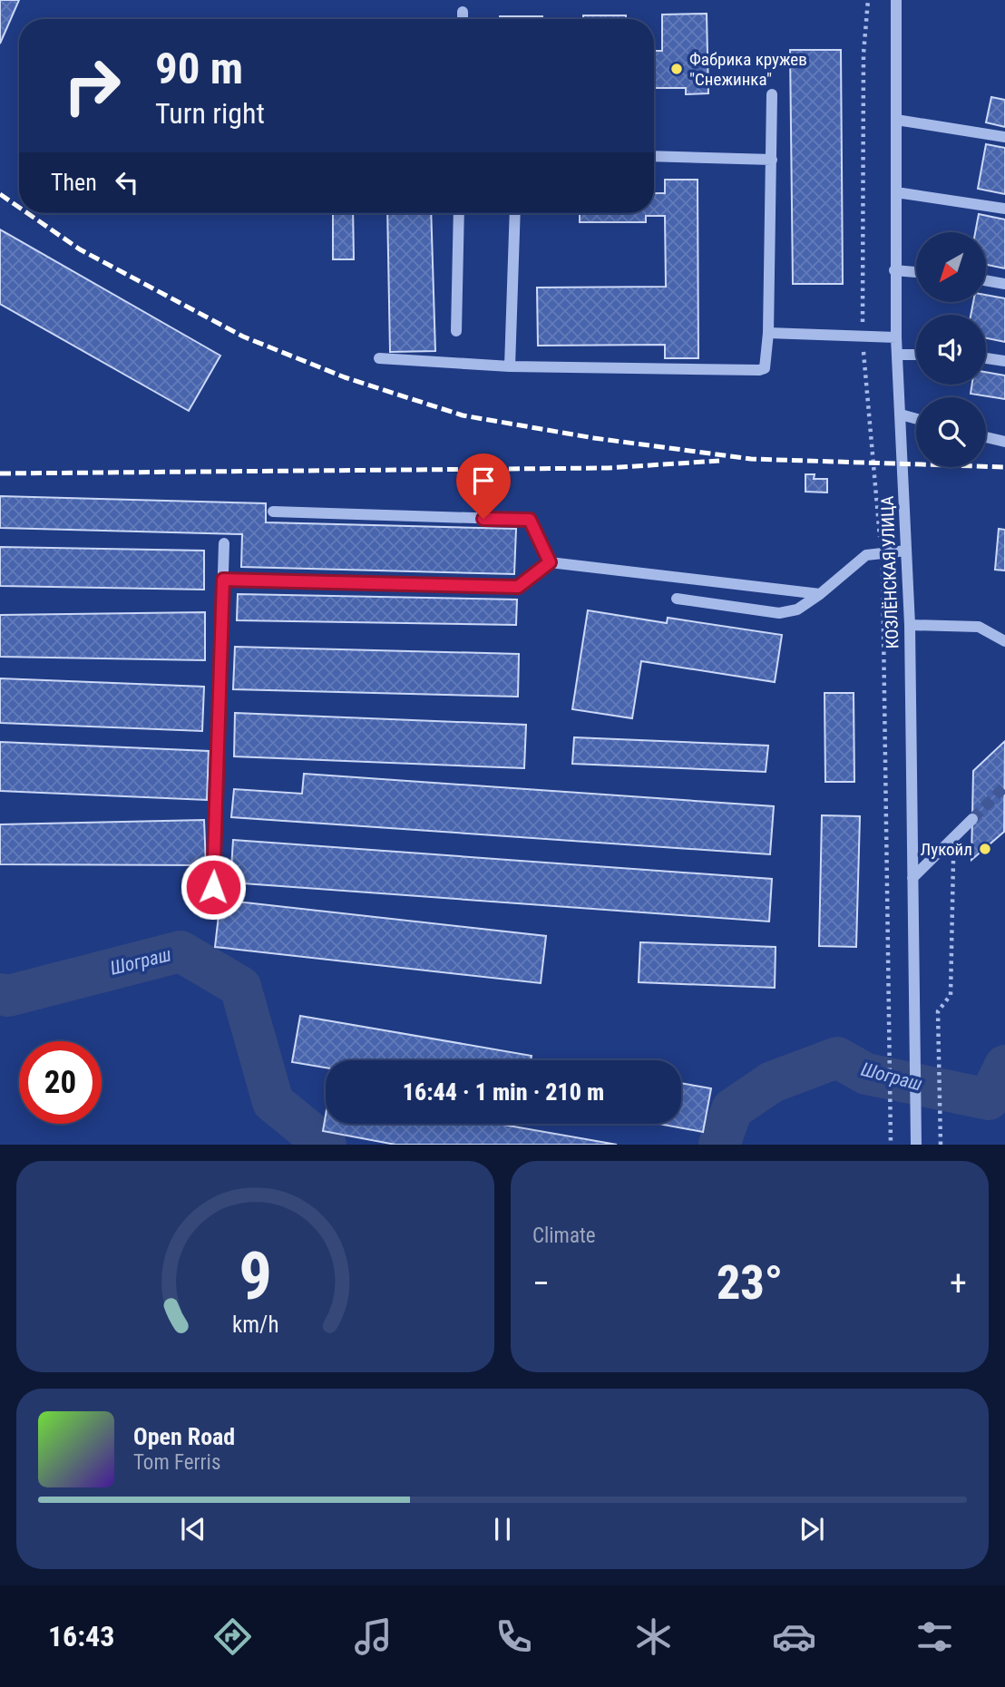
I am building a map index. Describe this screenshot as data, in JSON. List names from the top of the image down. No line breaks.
{"streets":{"street":["КОЗЛЁНСКАЯ УЛИЦА"]},"water":["Шограш"],"places":["Фабрика кружев \"Снежинка\"","Лукойл"],"north":"bottom left","page":{"turn":["90 m","Turn right"],"then":"Then","limit":"20","trip":"16:44 · 1 min · 210 m","tile":"Climate","heat":["−","23°","+"],"song":["Open Road","Tom Ferris"],"tabs":"16:43","gauge":["9","km/h"]}}
